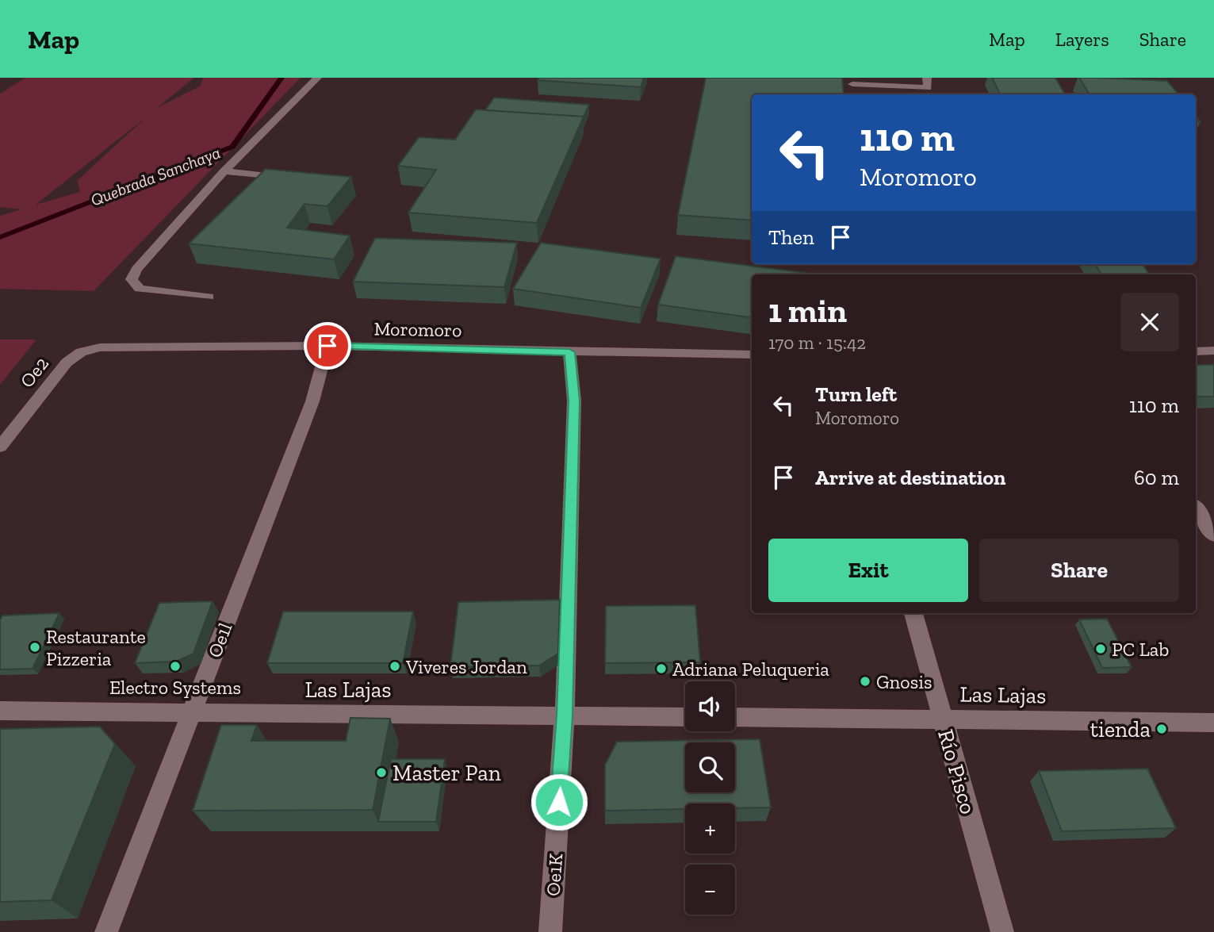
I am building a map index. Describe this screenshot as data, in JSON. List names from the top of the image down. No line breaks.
{"streets":{"street":["Moromoro","Oe2","Oe1l","Las Lajas","Río Pisco","Oe1K"]},"crossings":[["Moromoro","Oe2"],["Moromoro","Oe1l"],["Moromoro","Oe1K"],["Oe1l","Las Lajas"],["Las Lajas","Río Pisco"],["Las Lajas","Oe1K"]],"water":["Quebrada Sanchaya"],"places":["Restaurante Pizzeria","PC Lab","Electro Systems","Viveres Jordan","Adriana Peluqueria","Gnosis","tienda","Master Pan"],"page":{"header":"Map","nav":["Map","Layers","Share"],"turn":["110 m","Moromoro"],"then":"Then","heading":["1 min","170 m · 15:42"],"list":[{"name":"Turn left","note":"Moromoro","value":"110 m"},{"name":"Arrive at destination","value":"60 m"}],"buttons":["Exit","Share"],"map_buttons":["+","−"]}}
